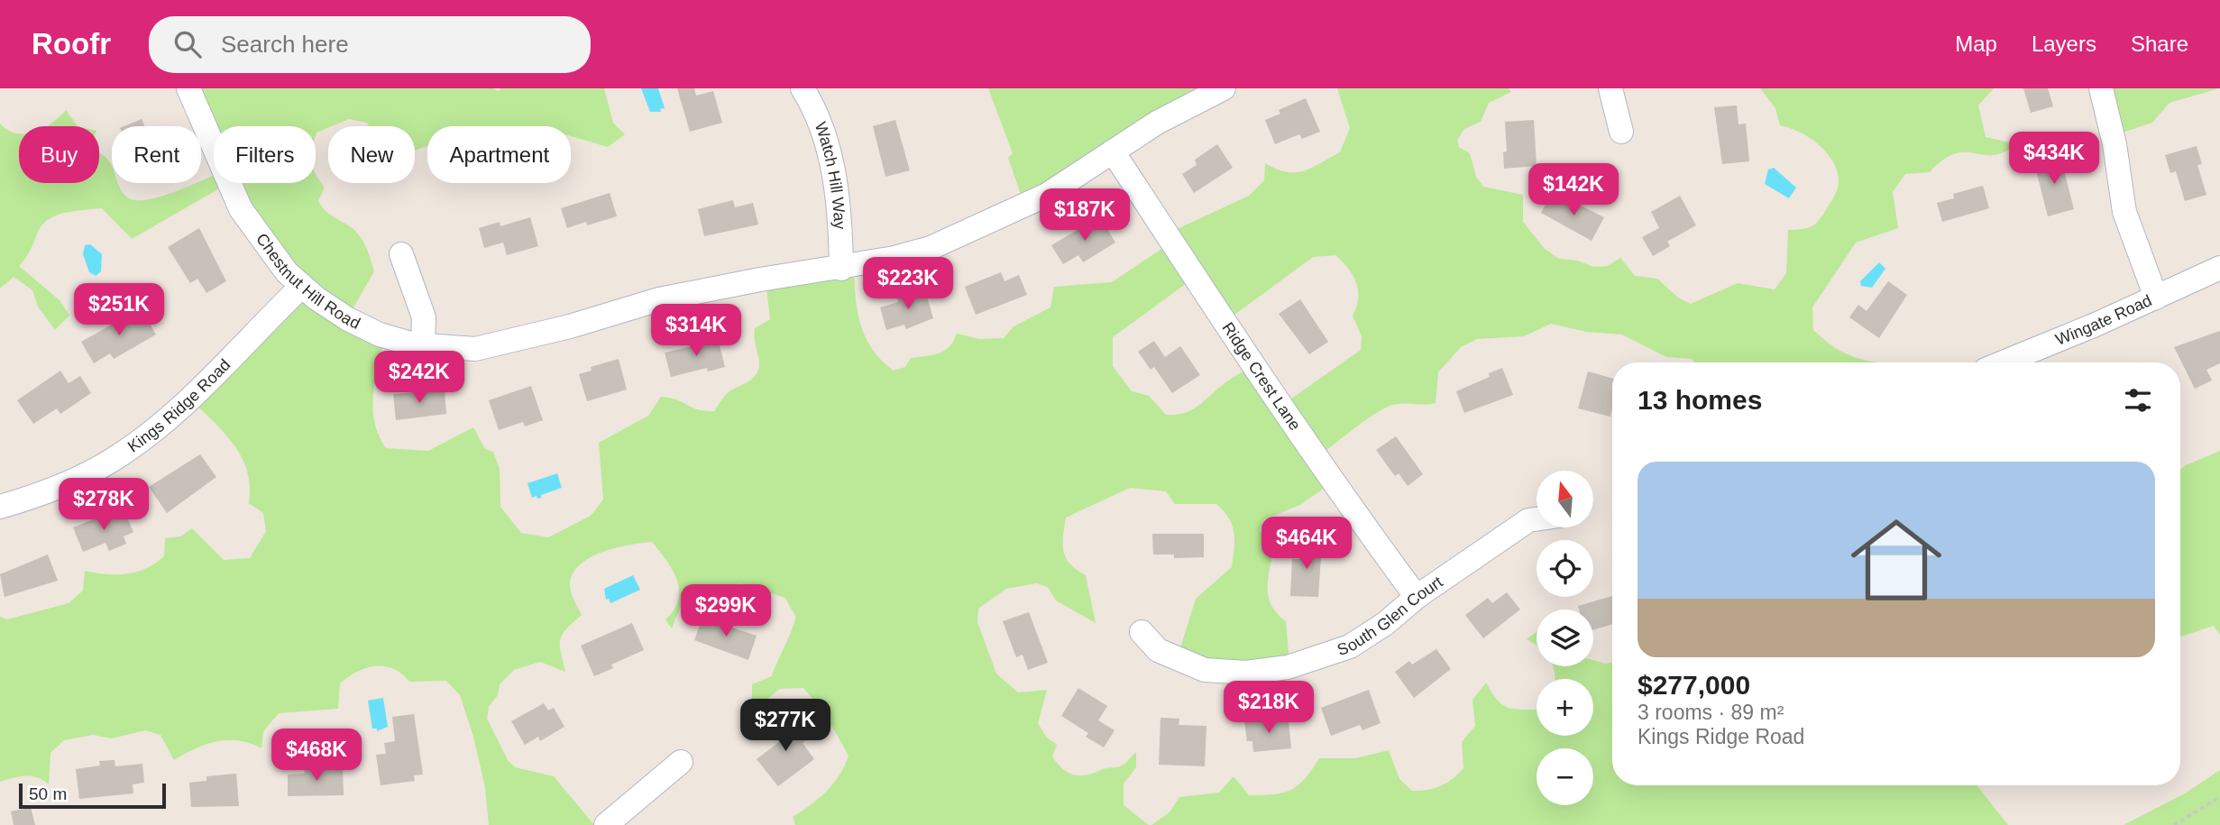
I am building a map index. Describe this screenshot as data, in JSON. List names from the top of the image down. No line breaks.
{"streets":{"street":["Watch Hill Way","Chestnut Hill Road","Wingate Road","Ridge Crest Lane","Kings Ridge Road","South Glen Court"]},"crossings":[["Watch Hill Way","Chestnut Hill Road"],["Chestnut Hill Road","Ridge Crest Lane"],["Chestnut Hill Road","Kings Ridge Road"],["Ridge Crest Lane","South Glen Court"]],"scale_bar":"50 m","north":"top","page":{"header":"Roofr","search":"Search here","nav":["Map","Layers","Share"],"chip":["Buy","Rent","Filters","New","Apartment"],"price":["$434K","$142K","$187K","$223K","$251K","$314K","$242K","$278K","$464K","$299K","$218K","$277K","$468K"],"heading":"13 homes","list":[{"name":"$277,000","note":"3 rooms · 89 m² · Kings Ridge Road"}],"map_buttons":["+","−"],"scale":"50 m"}}
